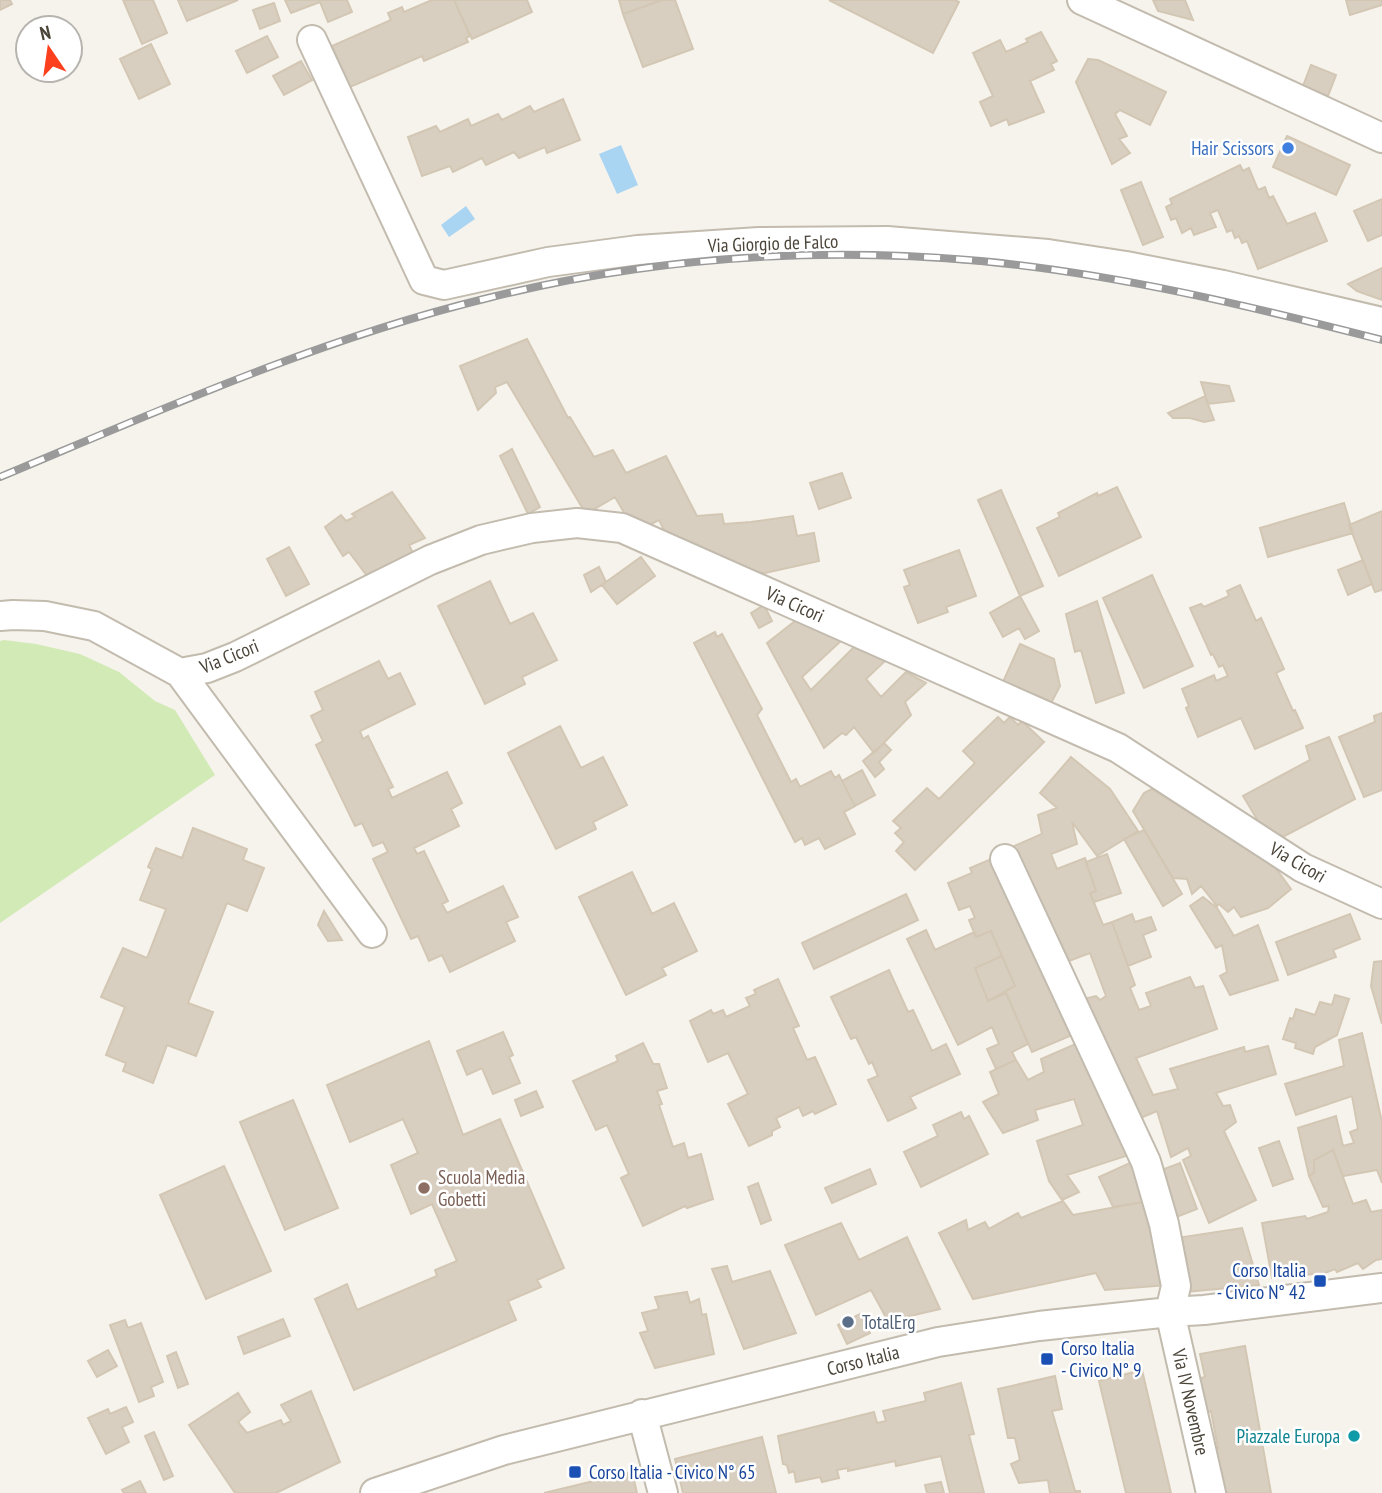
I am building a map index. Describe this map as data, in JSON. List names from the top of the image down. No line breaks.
{"streets":{"street":["Via Giorgio de Falco","Via Cicori","Corso Italia","Via IV Novembre"]},"crossings":[["Corso Italia","Via IV Novembre"]],"places":{"other":["Hair Scissors","Scuola Media Gobetti","TotalErg","Piazzale Europa"],"transit":["Corso Italia - Civico N° 42","Corso Italia - Civico N° 9","Corso Italia - Civico N° 65"]},"north":"top"}
